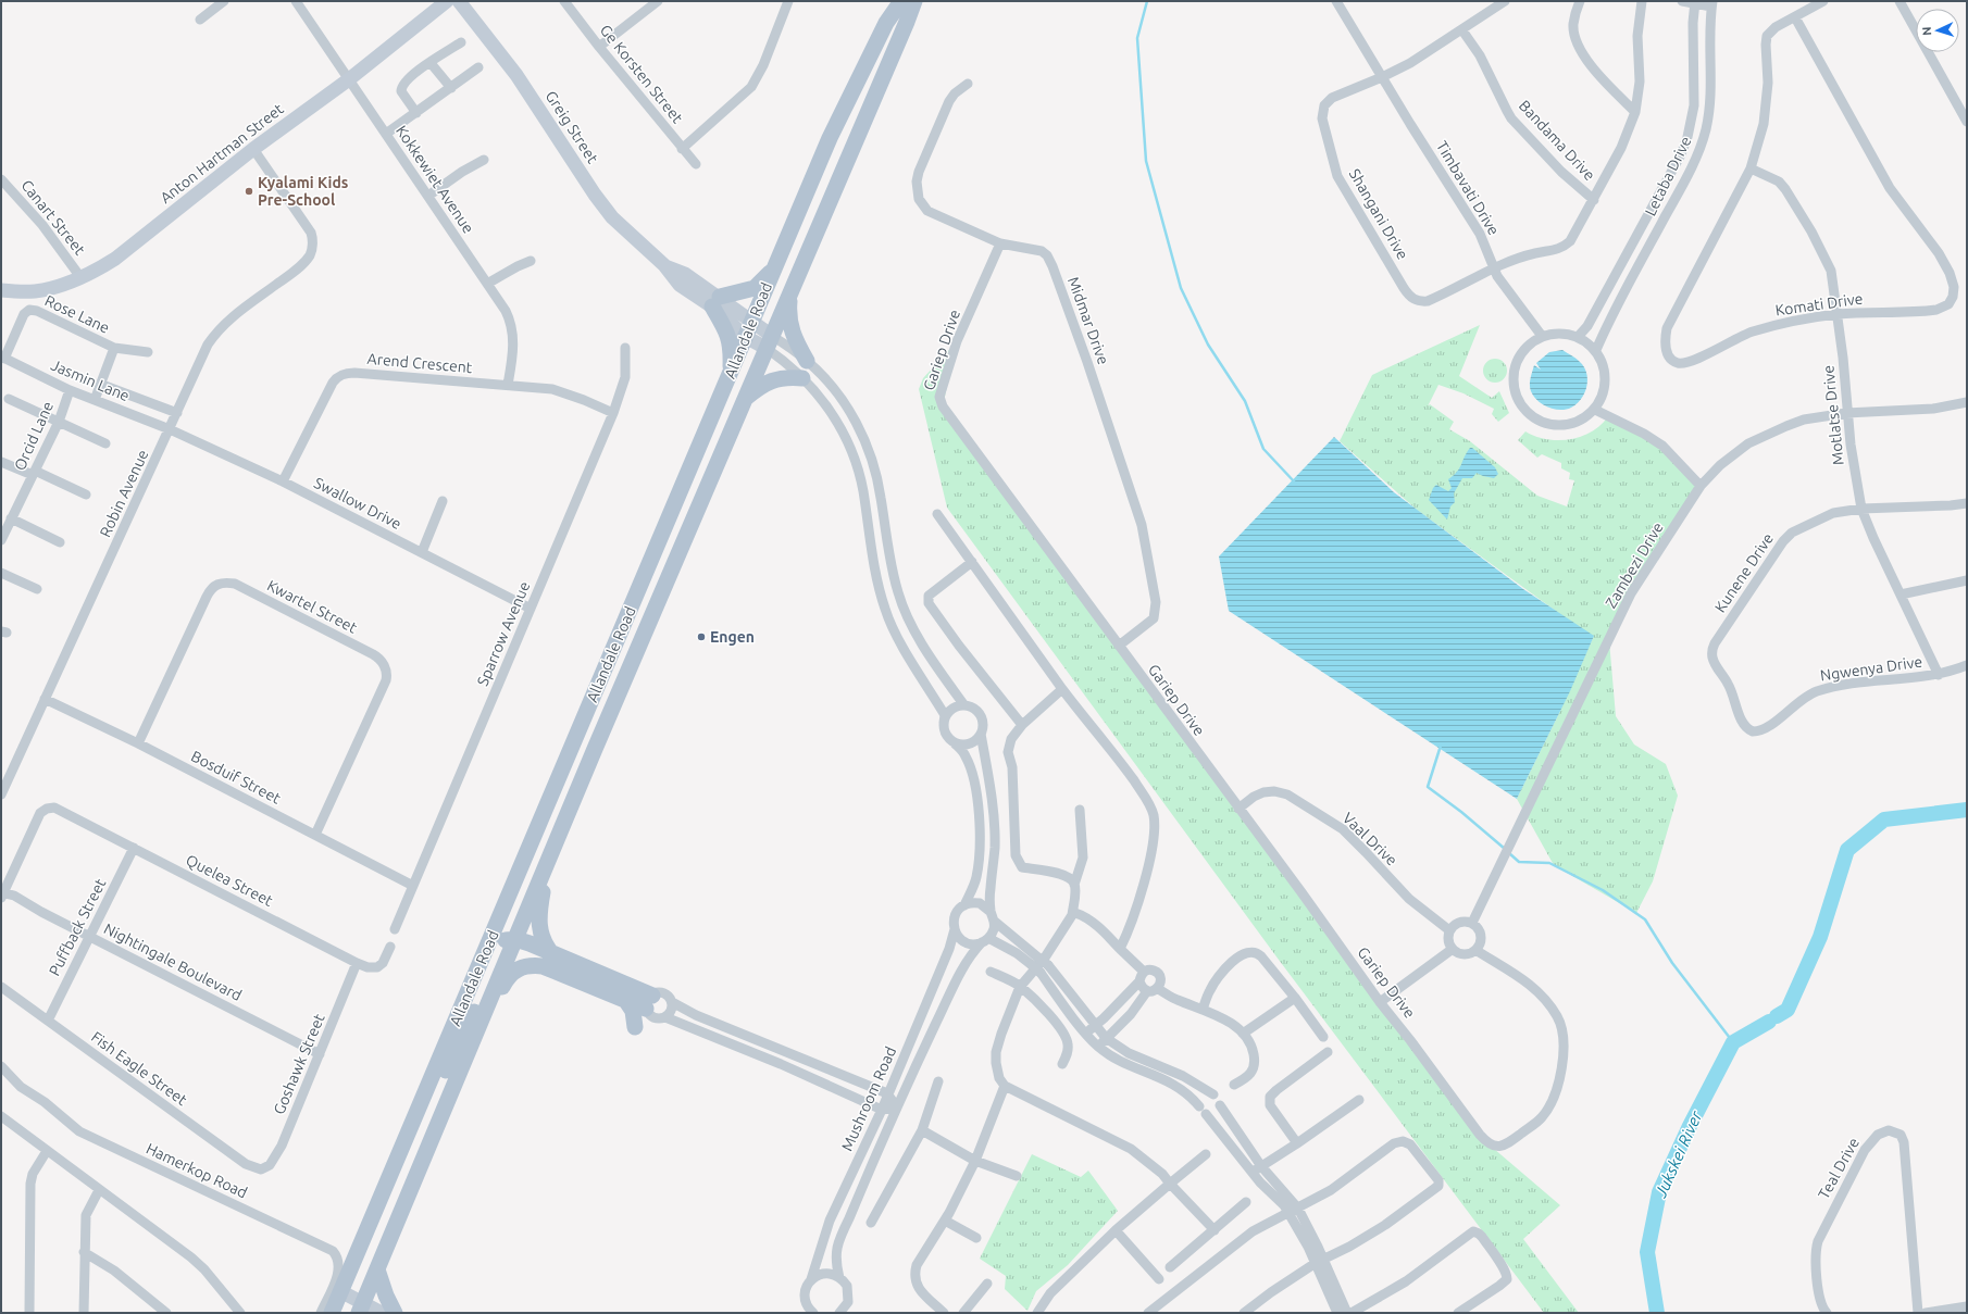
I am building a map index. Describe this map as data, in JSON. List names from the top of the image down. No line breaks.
{"streets":{"main road":["Allandale Road"],"street":["Ge Korsten Street","Greig Street","Bandama Drive","Anton Hartman Street","Letaba Drive","Kokkewiet Avenue","Timbavati Drive","Shangani Drive","Canart Street","Komati Drive","Rose Lane","Midmar Drive","Gariep Drive","Arend Crescent","Jasmin Lane","Motlatse Drive","Orcid Lane","Robin Avenue","Swallow Drive","Zambezi Drive","Kunene Drive","Kwartel Street","Sparrow Avenue","Ngwenya Drive","Bosduif Street","Vaal Drive","Quelea Street","Puffback Street","Nightingale Boulevard","Goshawk Street","Fish Eagle Street","Mushroom Road","Teal Drive","Hamerkop Road"]},"crossings":[["Greig Street","Allandale Road"],["Bandama Drive","Shangani Drive"],["Anton Hartman Street","Kokkewiet Avenue"],["Anton Hartman Street","Canart Street"],["Anton Hartman Street","Robin Avenue"],["Letaba Drive","Timbavati Drive"],["Kokkewiet Avenue","Arend Crescent"],["Timbavati Drive","Shangani Drive"],["Komati Drive","Motlatse Drive"],["Rose Lane","Jasmin Lane"],["Midmar Drive","Gariep Drive"],["Gariep Drive","Zambezi Drive"],["Gariep Drive","Vaal Drive"],["Arend Crescent","Swallow Drive"],["Arend Crescent","Sparrow Avenue"],["Jasmin Lane","Orcid Lane"],["Jasmin Lane","Robin Avenue"],["Jasmin Lane","Swallow Drive"],["Motlatse Drive","Zambezi Drive"],["Motlatse Drive","Kunene Drive"],["Motlatse Drive","Ngwenya Drive"],["Robin Avenue","Swallow Drive"],["Robin Avenue","Bosduif Street"],["Swallow Drive","Sparrow Avenue"],["Zambezi Drive","Vaal Drive"],["Kunene Drive","Ngwenya Drive"],["Kwartel Street","Bosduif Street"],["Sparrow Avenue","Bosduif Street"],["Quelea Street","Puffback Street"],["Quelea Street","Nightingale Boulevard"],["Quelea Street","Goshawk Street"],["Puffback Street","Nightingale Boulevard"],["Puffback Street","Fish Eagle Street"],["Nightingale Boulevard","Goshawk Street"],["Goshawk Street","Fish Eagle Street"]],"water":["Jukskei River"],"places":["Kyalami Kids Pre-School","Engen"],"north":"left"}
